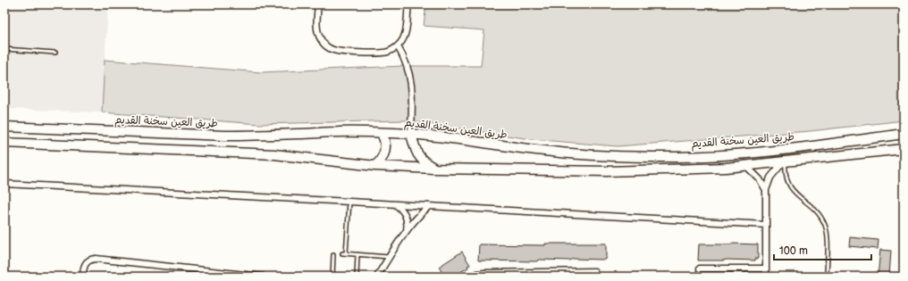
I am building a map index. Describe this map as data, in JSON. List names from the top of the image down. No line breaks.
{"streets":{"main road":["طريق العين سخنة القديم"]},"scale_bar":"100 m"}
